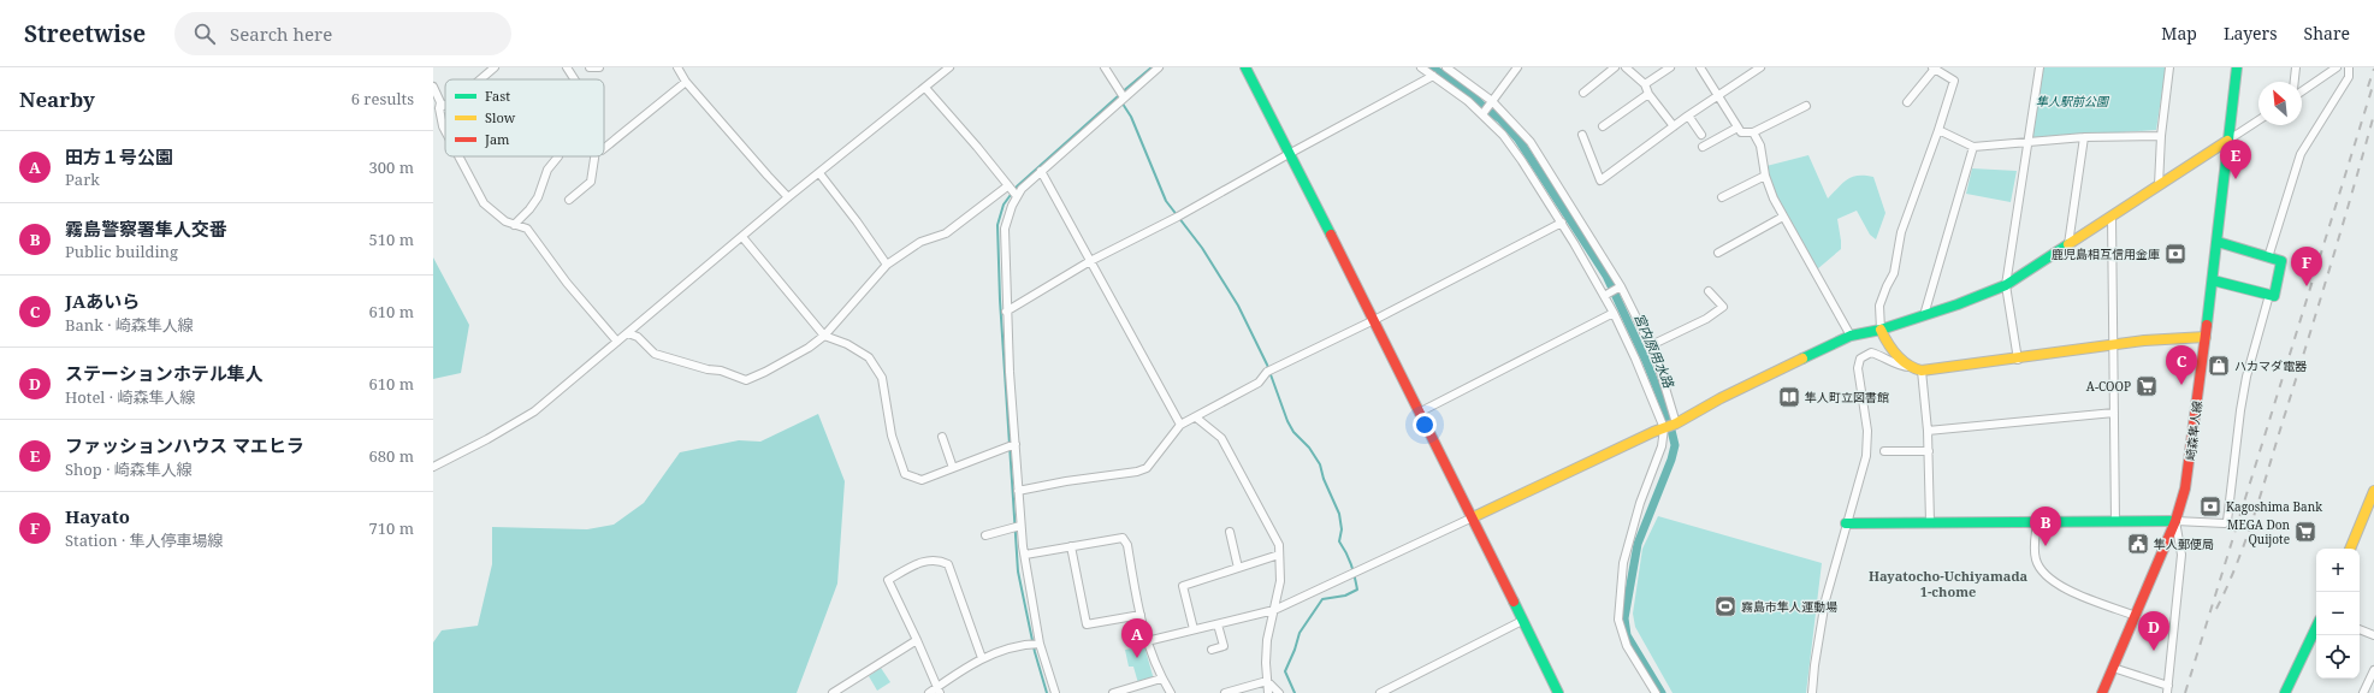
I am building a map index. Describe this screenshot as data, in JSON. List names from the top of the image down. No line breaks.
{"streets":{"street":["崎森隼人線"]},"districts":["Hayatocho-Uchiyamada 1-chome"],"water":["宮内原用水路"],"parks":["隼人駅前公園"],"places":{"bank":["鹿児島相互信用金庫","Kagoshima Bank"],"shop":["ハカマダ電器"],"supermarket":["A-COOP","MEGA Don Quijote"],"library":["隼人町立図書館"],"public building":["隼人郵便局"],"sports":["霧島市隼人運動場"]},"legend":["Fast","Slow","Jam"],"north":"top left","page":{"header":"Streetwise","search":"Search here","nav":["Map","Layers","Share"],"heading":["Nearby","6 results"],"list":[{"mark":"A","name":"田方１号公園","note":"Park","value":"300 m"},{"mark":"B","name":"霧島警察署隼人交番","note":"Public building","value":"510 m"},{"mark":"C","name":"JAあいら","note":"Bank · 崎森隼人線","value":"610 m"},{"mark":"D","name":"ステーションホテル隼人","note":"Hotel · 崎森隼人線","value":"610 m"},{"mark":"E","name":"ファッションハウス マエヒラ","note":"Shop · 崎森隼人線","value":"680 m"},{"mark":"F","name":"Hayato","note":"Station · 隼人停車場線","value":"710 m"}],"pins":["E","F","C","B","D","A"],"map_buttons":["+","−"]}}
